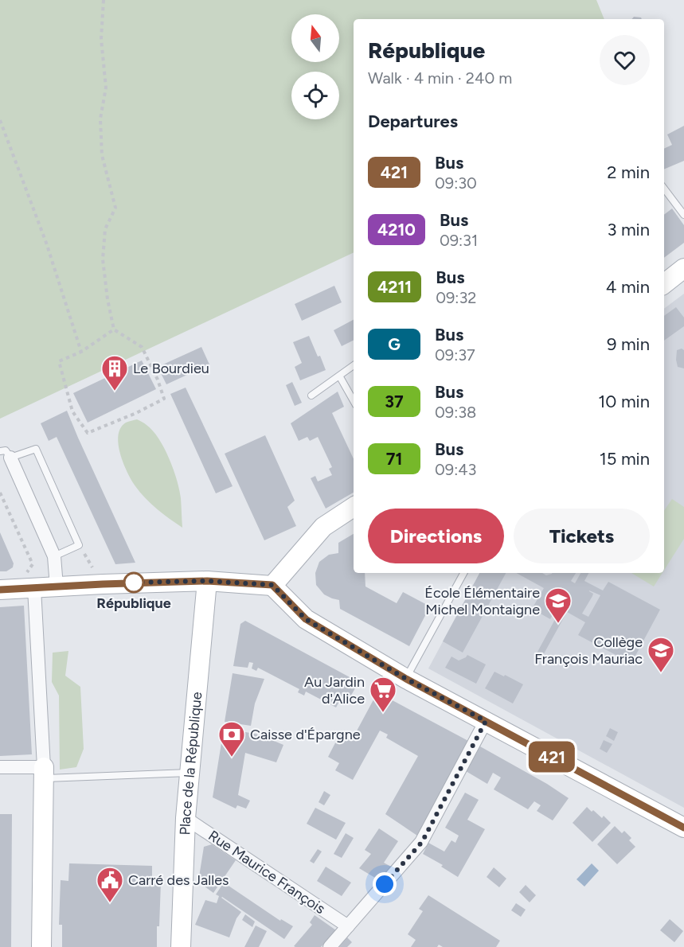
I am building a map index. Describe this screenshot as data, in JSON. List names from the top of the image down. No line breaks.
{"streets":{"main road":["Place de la République"],"street":["Rue Maurice François"]},"crossings":[["Place de la République","Rue Maurice François"]],"places":{"building":["Le Bourdieu"],"other":["République"],"school or university":["École Élémentaire Michel Montaigne","Collège François Mauriac"],"supermarket":["Au Jardin d'Alice"],"bank":["Caisse d'Épargne"],"public building":["Carré des Jalles"]},"lines":["bus line 421"],"north":"top","page":{"on_map":"421","heading":[["République","Walk · 4 min · 240 m"],"Departures"],"list":[{"mark":"421","name":"Bus","note":"09:30","value":"2 min"},{"mark":"4210","name":"Bus","note":"09:31","value":"3 min"},{"mark":"4211","name":"Bus","note":"09:32","value":"4 min"},{"mark":"G","name":"Bus","note":"09:37","value":"9 min"},{"mark":"37","name":"Bus","note":"09:38","value":"10 min"},{"mark":"71","name":"Bus","note":"09:43","value":"15 min"}],"buttons":["Directions","Tickets"]}}
